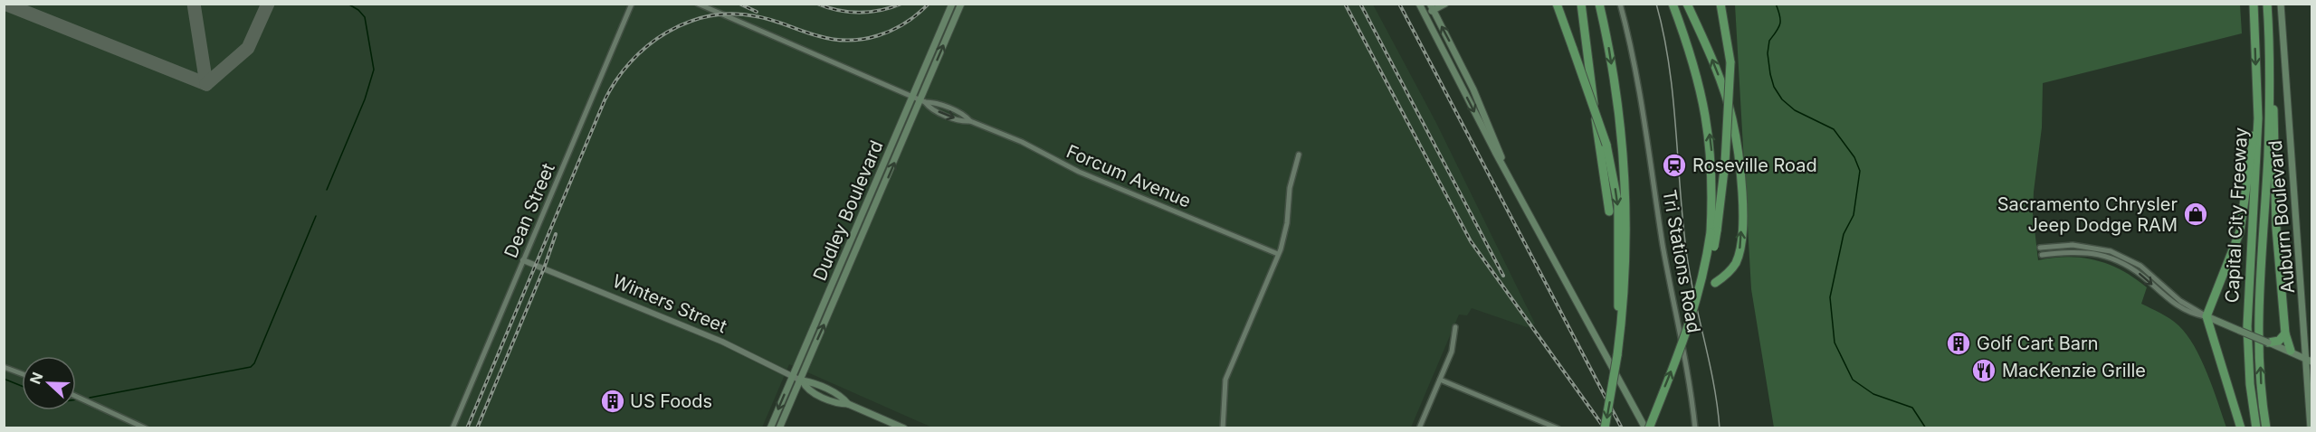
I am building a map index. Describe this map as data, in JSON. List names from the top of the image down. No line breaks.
{"streets":{"highway":["Capital City Freeway"],"main road":["Dudley Boulevard","Auburn Boulevard","Winters Street"],"street":["Forcum Avenue","Dean Street","Tri Stations Road"]},"crossings":[["Forcum Avenue","Dudley Boulevard"],["Dean Street","Winters Street"],["Dudley Boulevard","Winters Street"]],"places":{"station":["Roseville Road"],"shop":["Sacramento Chrysler Jeep Dodge RAM"],"building":["Golf Cart Barn","US Foods"],"restaurant":["MacKenzie Grille"]},"north":"left"}
